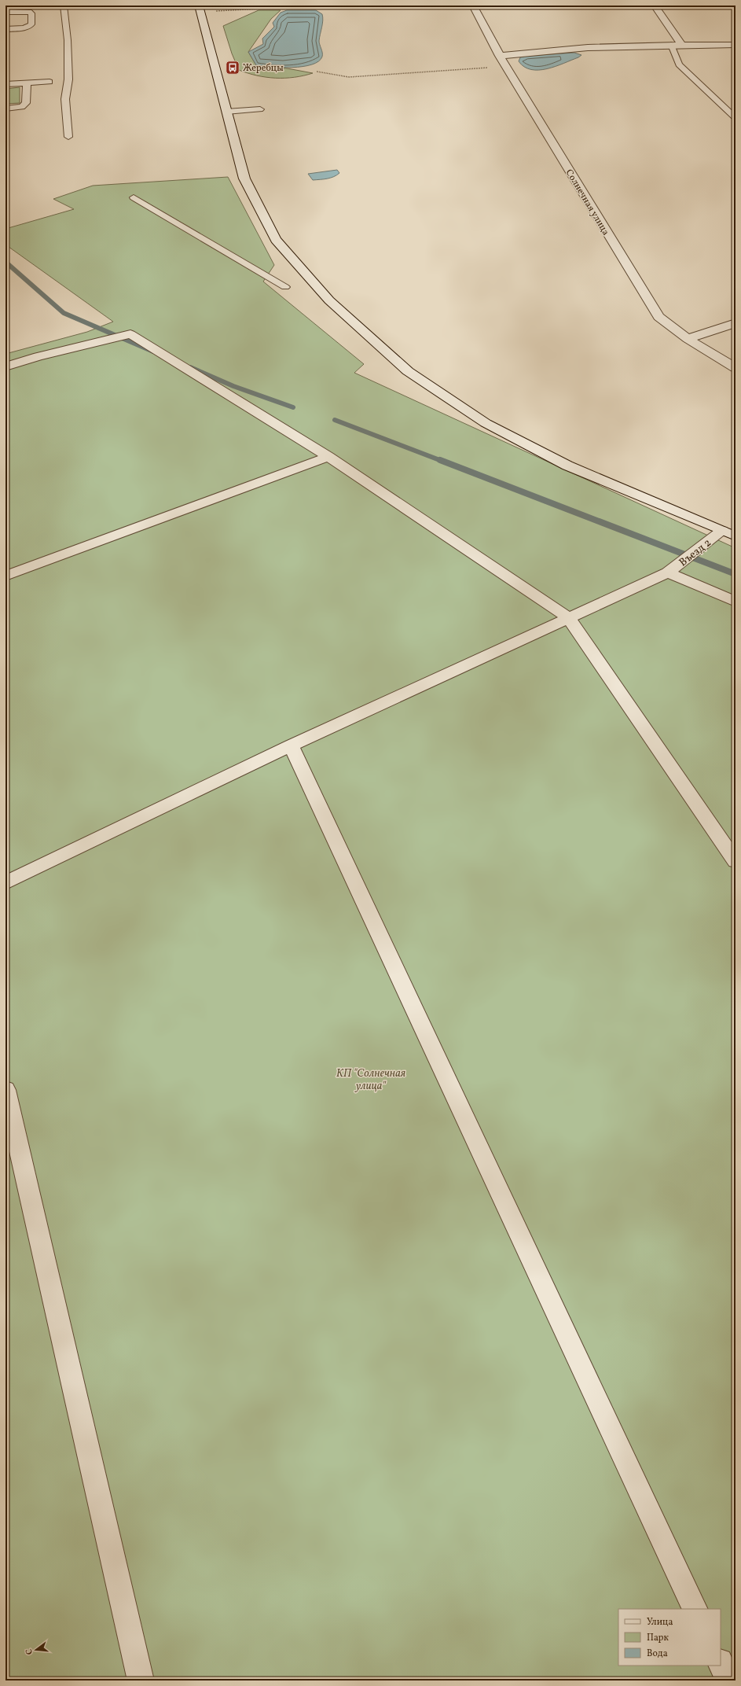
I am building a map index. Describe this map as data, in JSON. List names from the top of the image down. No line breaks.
{"streets":{"street":["Солнечная улица","Въезд 2"]},"parks":["КП \"Солнечная улица\""],"places":{"bus stop":["Жеребцы"]},"legend":["Улица","Парк","Вода"],"north":"left"}
